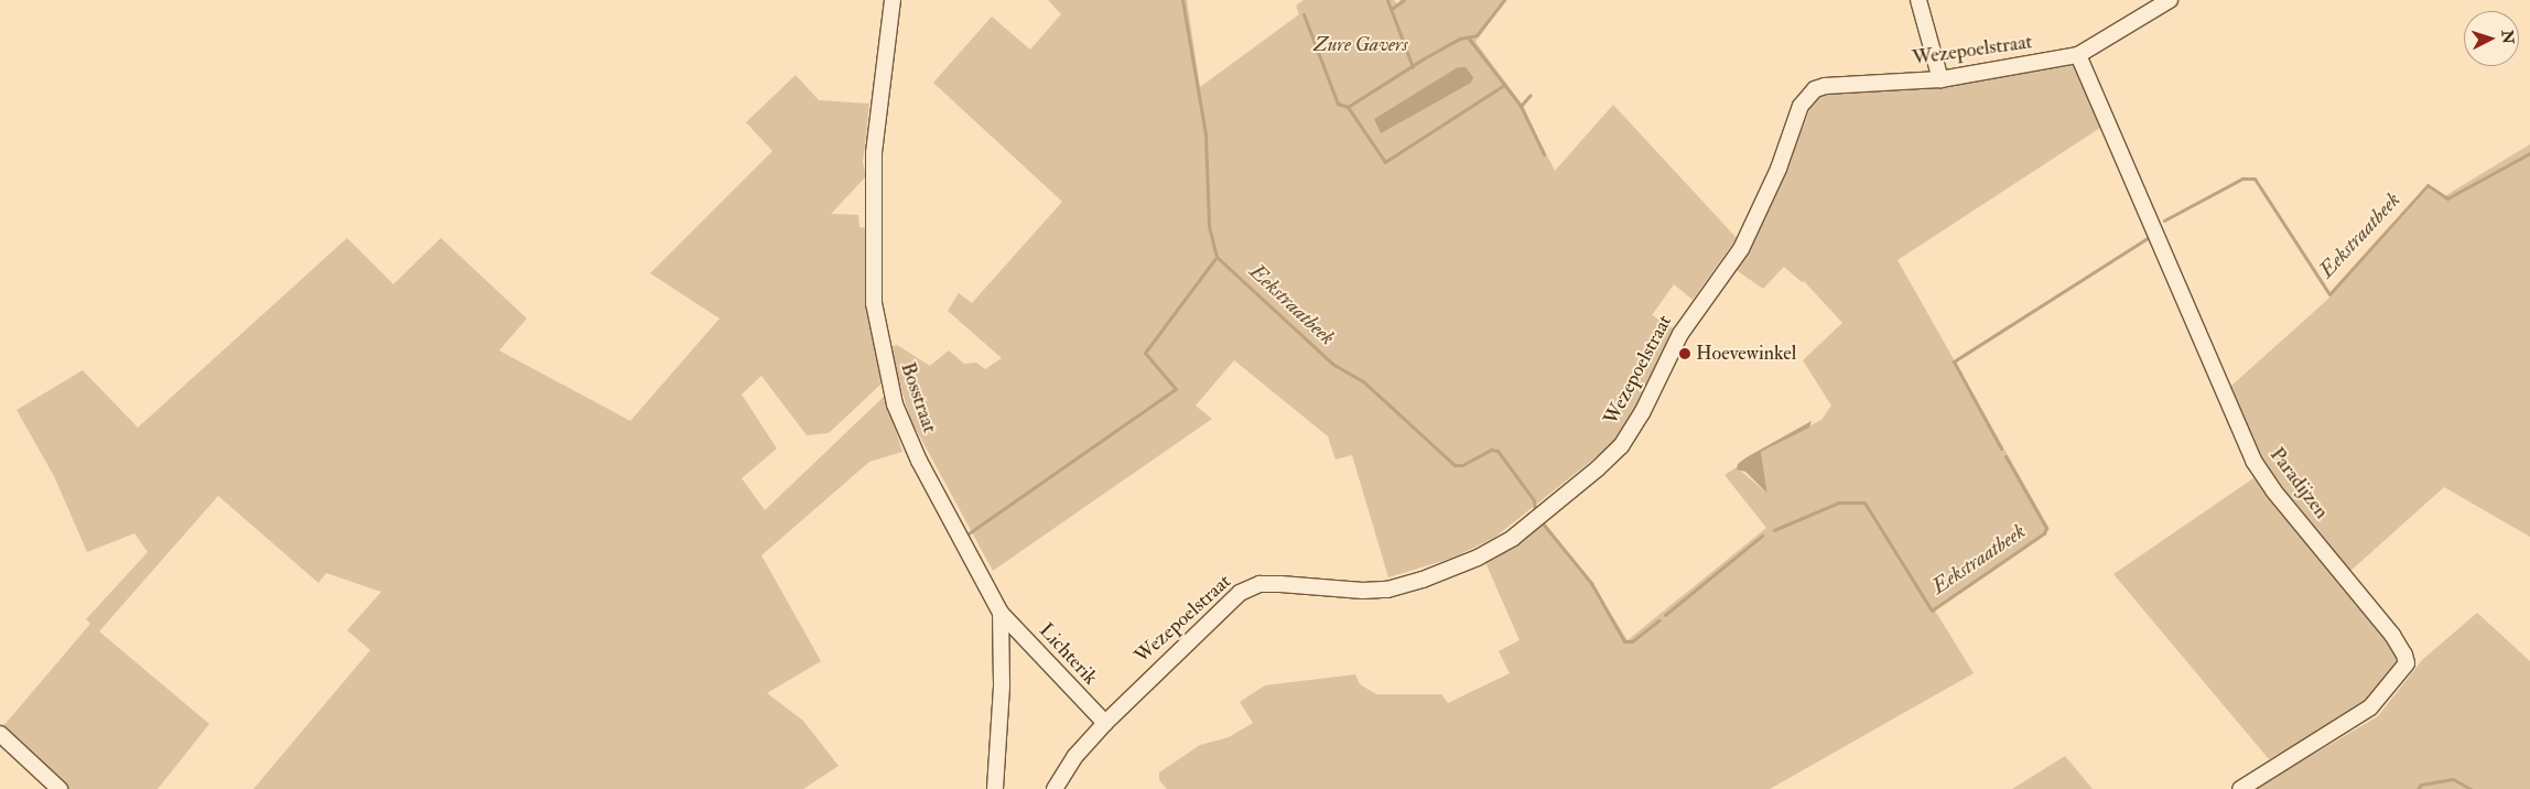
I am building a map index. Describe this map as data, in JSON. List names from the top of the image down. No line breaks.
{"streets":{"street":["Wezepoelstraat","Bosstraat","Paradijzen","Lichterik"]},"crossings":[["Wezepoelstraat","Paradijzen"],["Wezepoelstraat","Lichterik"],["Bosstraat","Lichterik"]],"water":["Eekstraatbeek"],"parks":["Zure Gavers"],"places":["Hoevewinkel"],"north":"right"}
